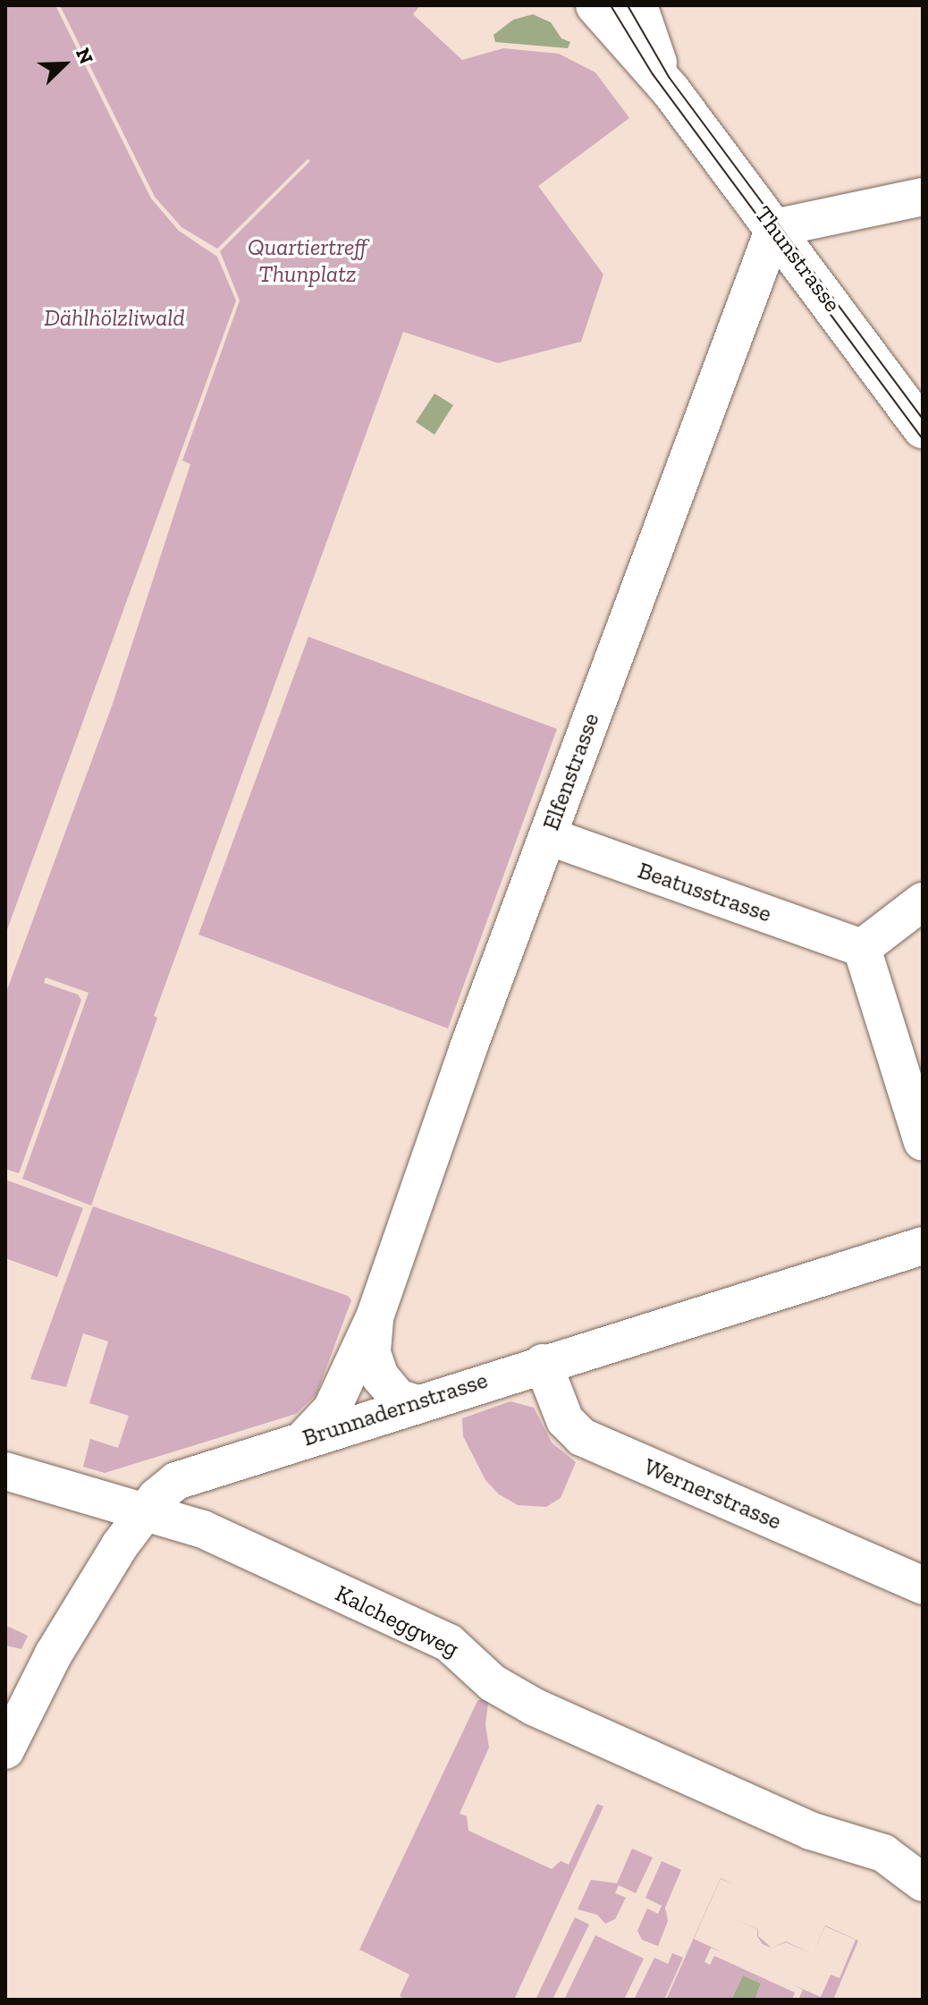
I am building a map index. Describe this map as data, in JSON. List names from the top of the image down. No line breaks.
{"streets":{"main road":["Thunstrasse"],"street":["Elfenstrasse","Beatusstrasse","Brunnadernstrasse","Wernerstrasse","Kalcheggweg"]},"crossings":[["Thunstrasse","Elfenstrasse"],["Elfenstrasse","Beatusstrasse"],["Elfenstrasse","Brunnadernstrasse"],["Brunnadernstrasse","Wernerstrasse"],["Brunnadernstrasse","Kalcheggweg"]],"parks":["Quartiertreff Thunplatz","Dählhölzliwald"],"north":"top right"}
